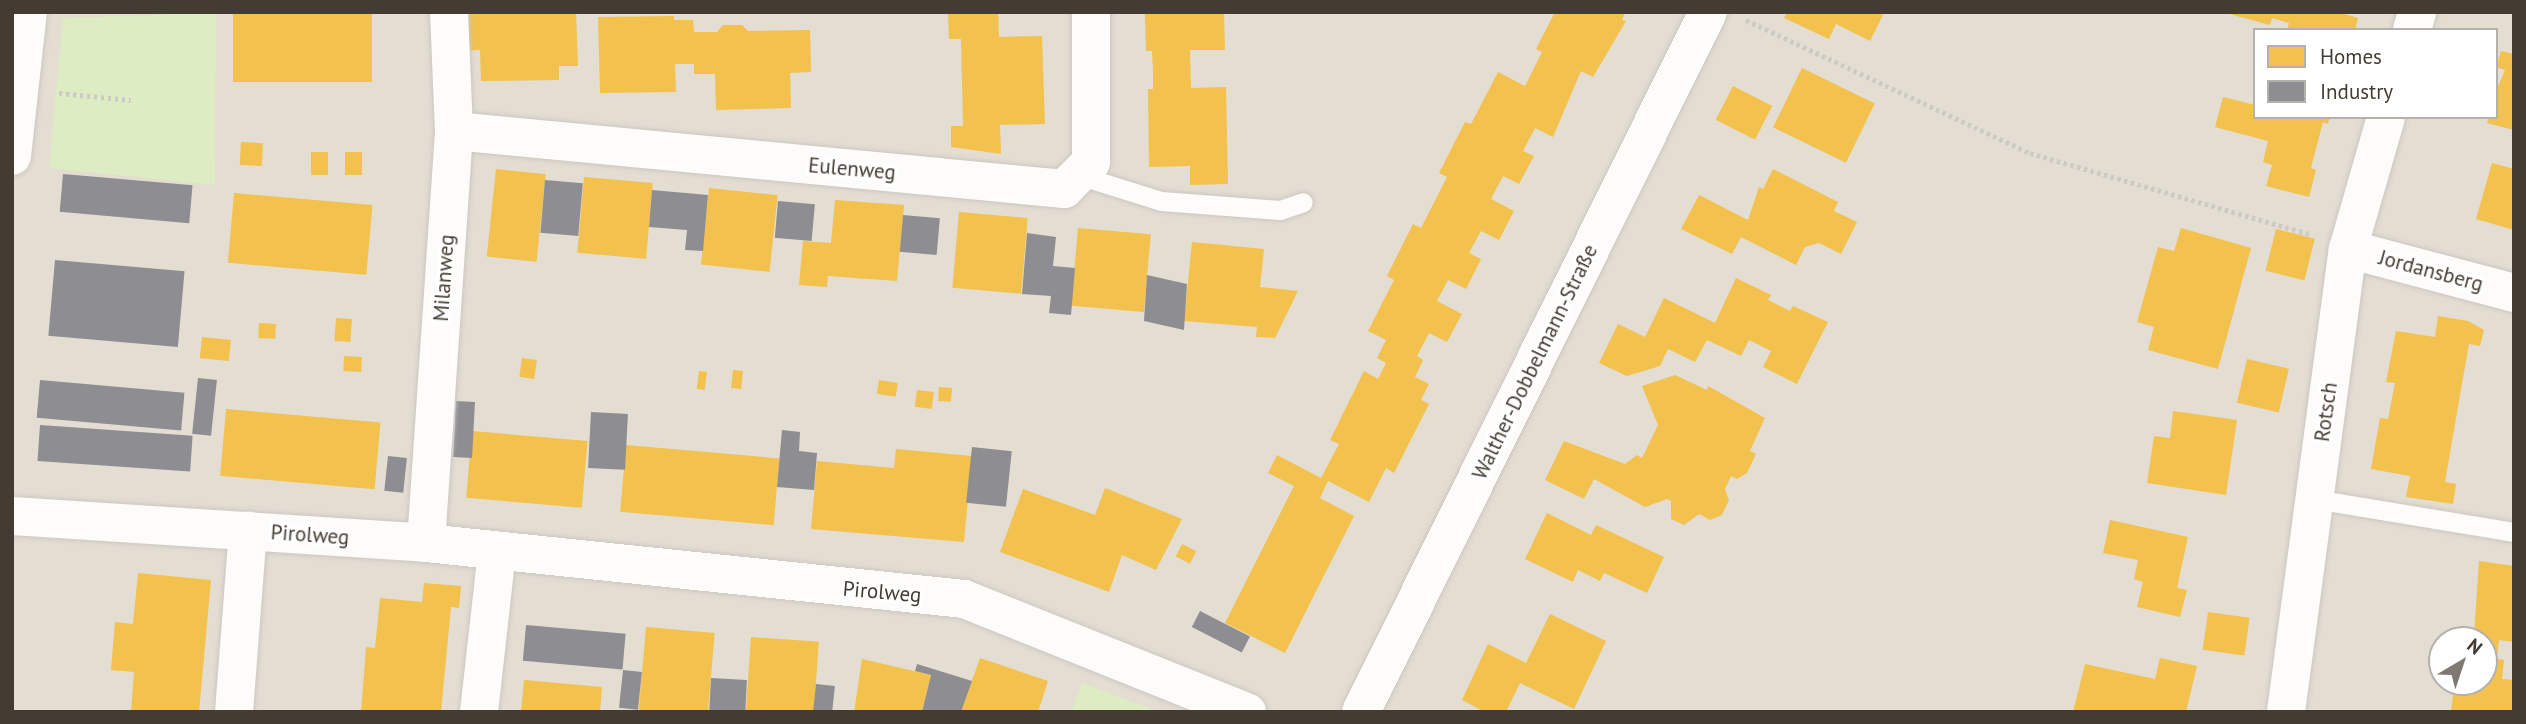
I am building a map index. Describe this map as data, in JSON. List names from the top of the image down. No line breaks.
{"streets":{"street":["Eulenweg","Jordansberg","Milanweg","Walther-Dobbelmann-Straße","Rotsch","Pirolweg"]},"crossings":[["Eulenweg","Milanweg"],["Jordansberg","Rotsch"],["Milanweg","Pirolweg"]],"legend":["Homes","Industry"],"north":"top right"}
